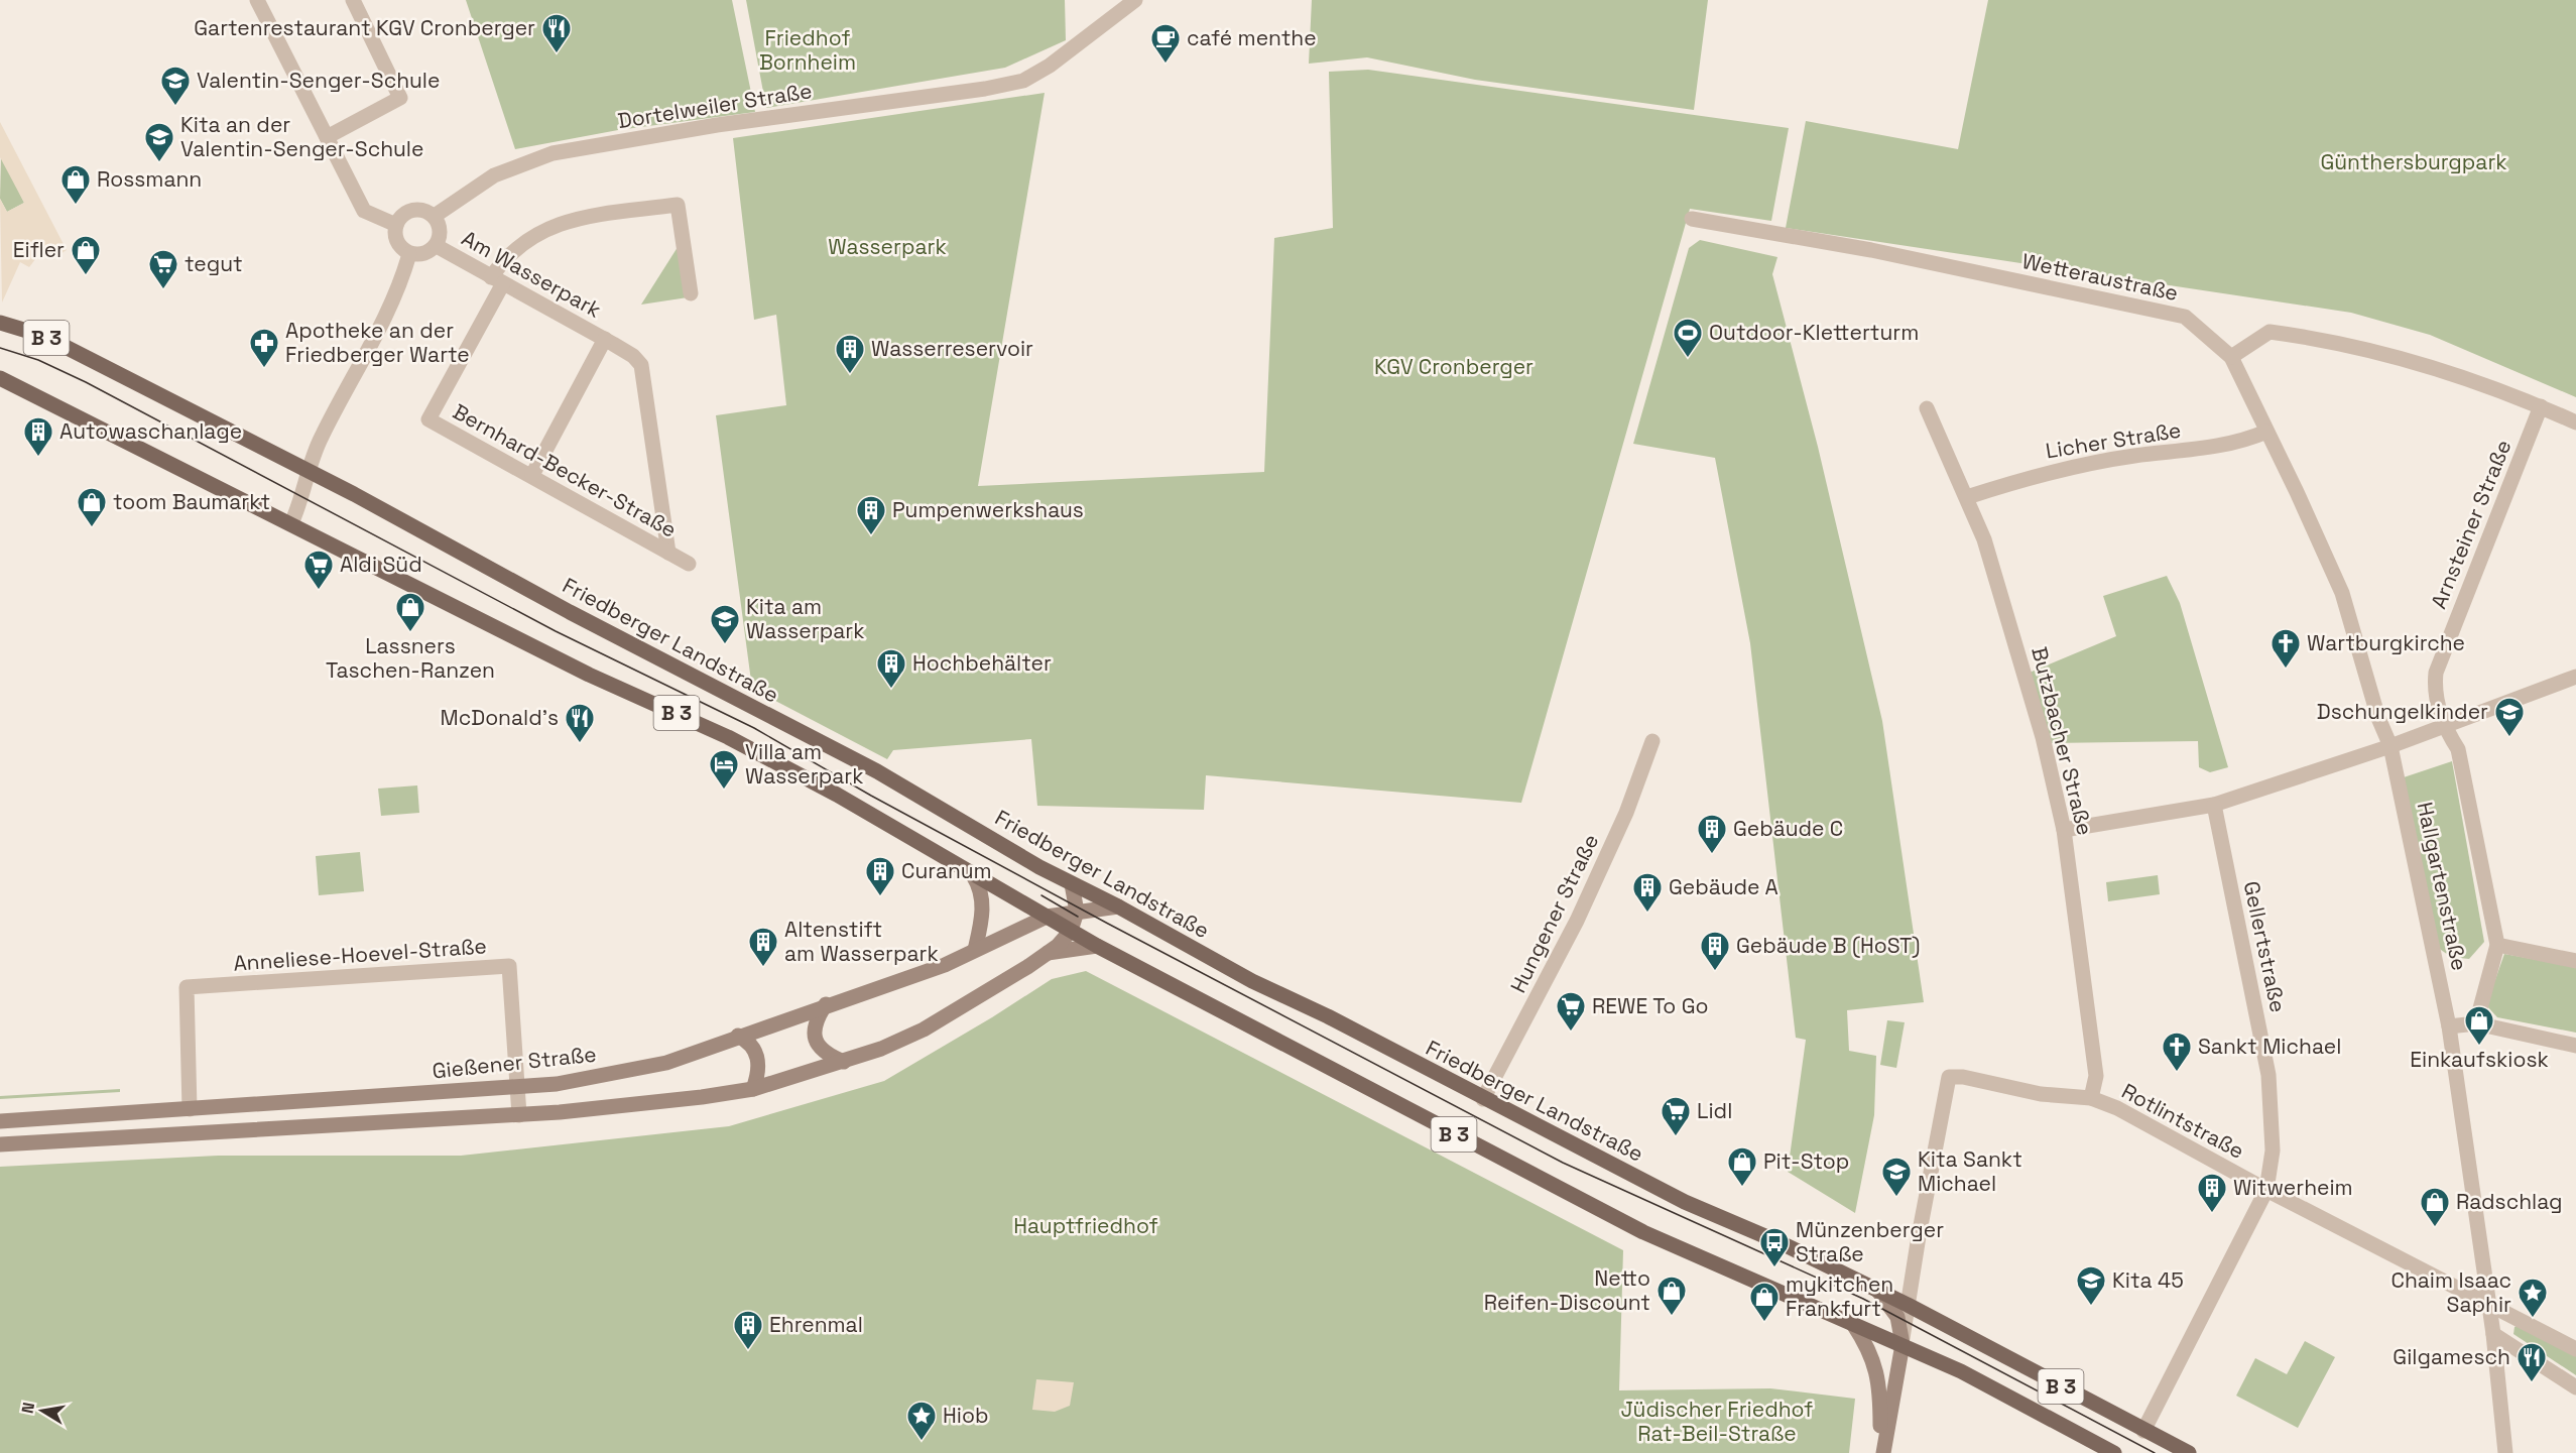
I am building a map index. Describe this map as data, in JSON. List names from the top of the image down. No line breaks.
{"streets":{"main road":["B 3","Friedberger Landstraße","Gießener Straße"],"street":["Dortelweiler Straße","Am Wasserpark","Wetteraustraße","Licher Straße","Bernhard-Becker-Straße","Arnsteiner Straße","Butzbacher Straße","Hallgartenstraße","Hungener Straße","Gellertstraße","Anneliese-Hoevel-Straße","Rotlintstraße"]},"crossings":[["Dortelweiler Straße","Am Wasserpark"],["Am Wasserpark","Bernhard-Becker-Straße"],["Wetteraustraße","Hallgartenstraße"],["B 3","Gießener Straße"],["Licher Straße","Butzbacher Straße"],["Licher Straße","Hallgartenstraße"],["Arnsteiner Straße","Hallgartenstraße"],["Friedberger Landstraße","Hungener Straße"],["Friedberger Landstraße","Gellertstraße"],["Friedberger Landstraße","Gießener Straße"],["Friedberger Landstraße","Rotlintstraße"],["Butzbacher Straße","Rotlintstraße"],["Hallgartenstraße","Rotlintstraße"],["Gellertstraße","Rotlintstraße"],["Anneliese-Hoevel-Straße","Gießener Straße"]],"parks":["Friedhof Bornheim","Günthersburgpark","Wasserpark","KGV Cronberger","Hauptfriedhof","Jüdischer Friedhof Rat-Beil-Straße"],"places":{"restaurant":["Gartenrestaurant KGV Cronberger","McDonald's","Gilgamesch"],"cafe":["café menthe"],"school or university":["Valentin-Senger-Schule","Kita an der Valentin-Senger-Schule","Kita am Wasserpark","Dschungelkinder","Kita Sankt Michael","Kita 45"],"shop":["Rossmann","Eifler","toom Baumarkt","Lassners Taschen-Ranzen","Einkaufskiosk","Pit-Stop","Radschlag","Netto Reifen-Discount","mykitchen Frankfurt"],"supermarket":["tegut","Aldi Süd","REWE To Go","Lidl"],"sports":["Outdoor-Kletterturm"],"pharmacy":["Apotheke an der Friedberger Warte"],"building":["Wasserreservoir","Autowaschanlage","Pumpenwerkshaus","Hochbehälter","Gebäude C","Curanum","Gebäude A","Altenstift am Wasserpark","Gebäude B (HoST)","Witwerheim","Ehrenmal"],"church":["Wartburgkirche","Sankt Michael"],"hotel":["Villa am Wasserpark"],"bus stop":["Münzenberger Straße"],"place":["Chaim Isaac Saphir","Hiob"]},"north":"left"}
